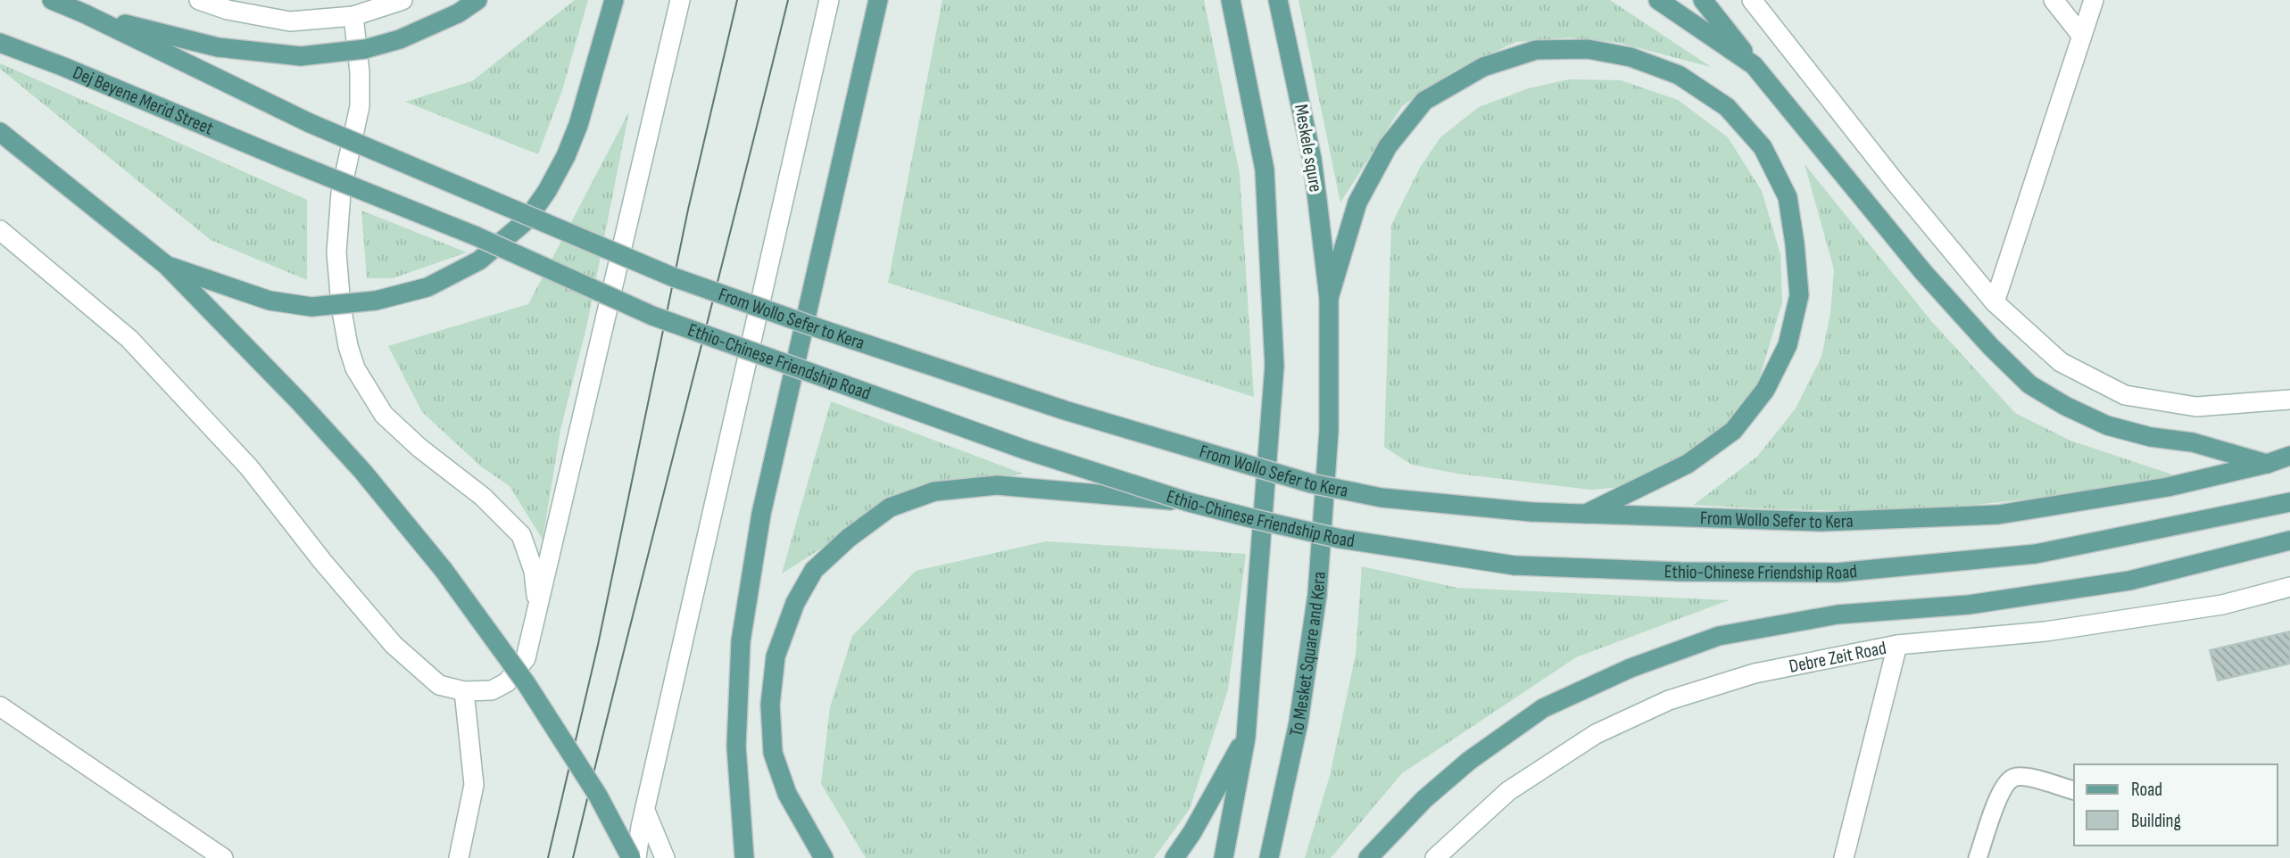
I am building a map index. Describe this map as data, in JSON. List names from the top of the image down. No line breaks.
{"streets":{"main road":["Dej Beyene Merid Street","Meskele squre","From Wollo Sefer to Kera","Ethio-Chinese Friendship Road","To Mesket Square and Kera","Debre Zeit Road"]},"crossings":[["Dej Beyene Merid Street","Ethio-Chinese Friendship Road"],["Meskele squre","To Mesket Square and Kera"]],"legend":["Road","Building"]}
